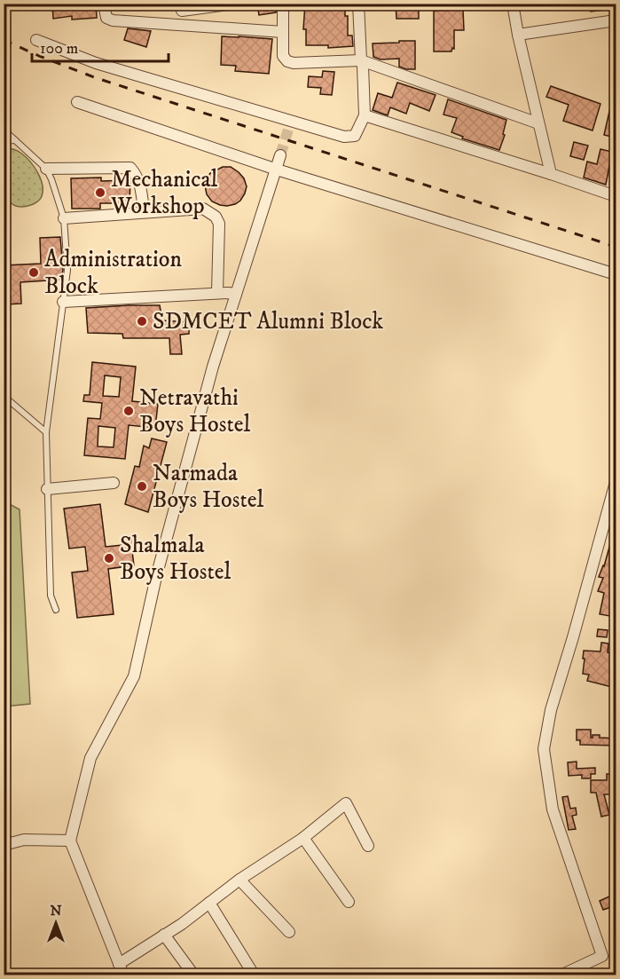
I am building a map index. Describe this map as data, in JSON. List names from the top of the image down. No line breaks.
{"places":["Mechanical Workshop","Administration Block","SDMCET Alumni Block","Netravathi Boys Hostel","Narmada Boys Hostel","Shalmala Boys Hostel"],"scale_bar":"100 m","north":"top"}
